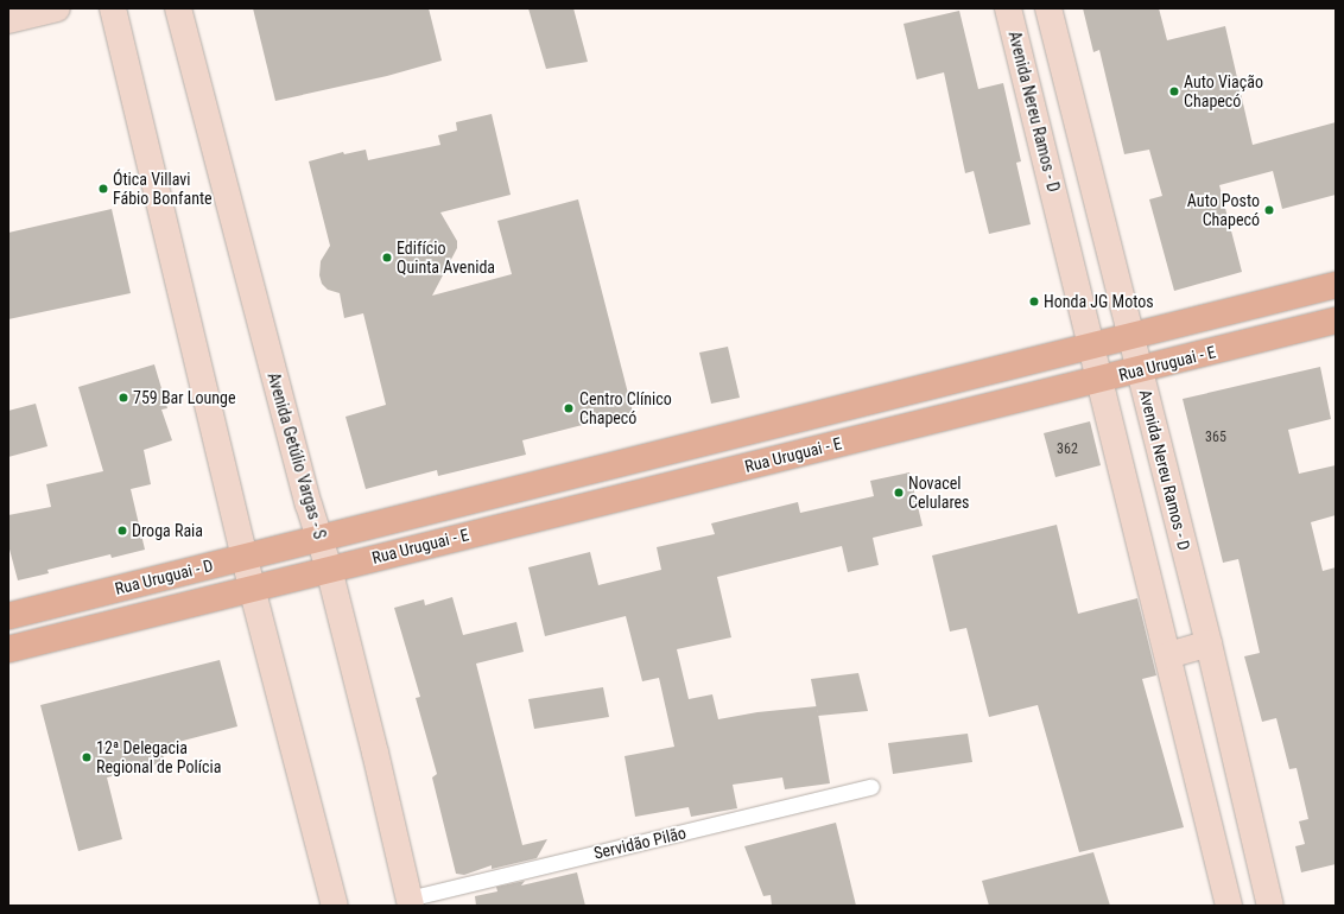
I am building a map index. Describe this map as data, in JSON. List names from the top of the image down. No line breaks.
{"streets":{"main road":["Rua Uruguai - E","Rua Uruguai - D"],"street":["Avenida Nereu Ramos - D","Avenida Getúlio Vargas - S"],"lane":["Servidão Pilão"]},"crossings":[["Avenida Nereu Ramos - D","Rua Uruguai - E"],["Rua Uruguai - E","Avenida Getúlio Vargas - S"],["Rua Uruguai - E","Rua Uruguai - D"],["Avenida Getúlio Vargas - S","Rua Uruguai - D"],["Avenida Getúlio Vargas - S","Servidão Pilão"]],"places":["Auto Viação Chapecó","Ótica Villavi Fábio Bonfante","Auto Posto Chapecó","Edifício Quinta Avenida","Honda JG Motos","759 Bar Lounge","Centro Clínico Chapecó","Novacel Celulares","Droga Raia","12ª Delegacia Regional de Polícia"],"house_numbers":["365","362"]}
